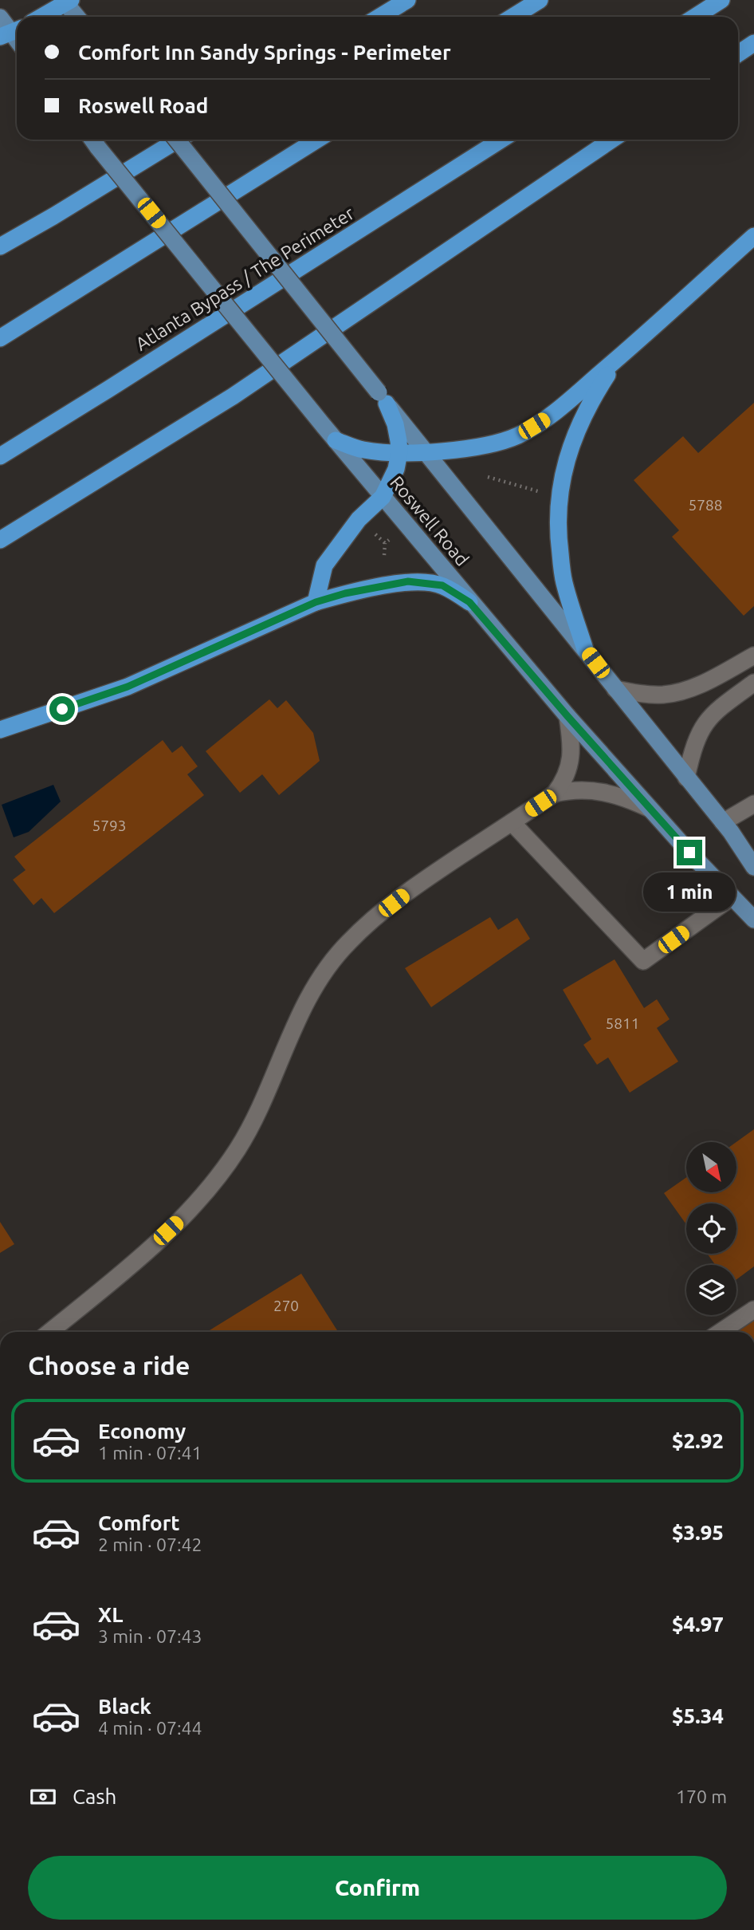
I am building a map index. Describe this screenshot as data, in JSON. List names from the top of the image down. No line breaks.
{"streets":{"highway":["Atlanta Bypass / The Perimeter"],"main road":["Roswell Road"]},"house_numbers":["5788","5793","5811","270"],"north":"bottom right","page":{"banner":["Comfort Inn Sandy Springs - Perimeter","Roswell Road"],"bubble":"1 min","heading":"Choose a ride","list":[{"name":"Economy","note":"1 min · 07:41","value":"$2.92"},{"name":"Comfort","note":"2 min · 07:42","value":"$3.95"},{"name":"XL","note":"3 min · 07:43","value":"$4.97"},{"name":"Black","note":"4 min · 07:44","value":"$5.34"}],"pay":["Cash","170 m"],"buttons":"Confirm"}}
